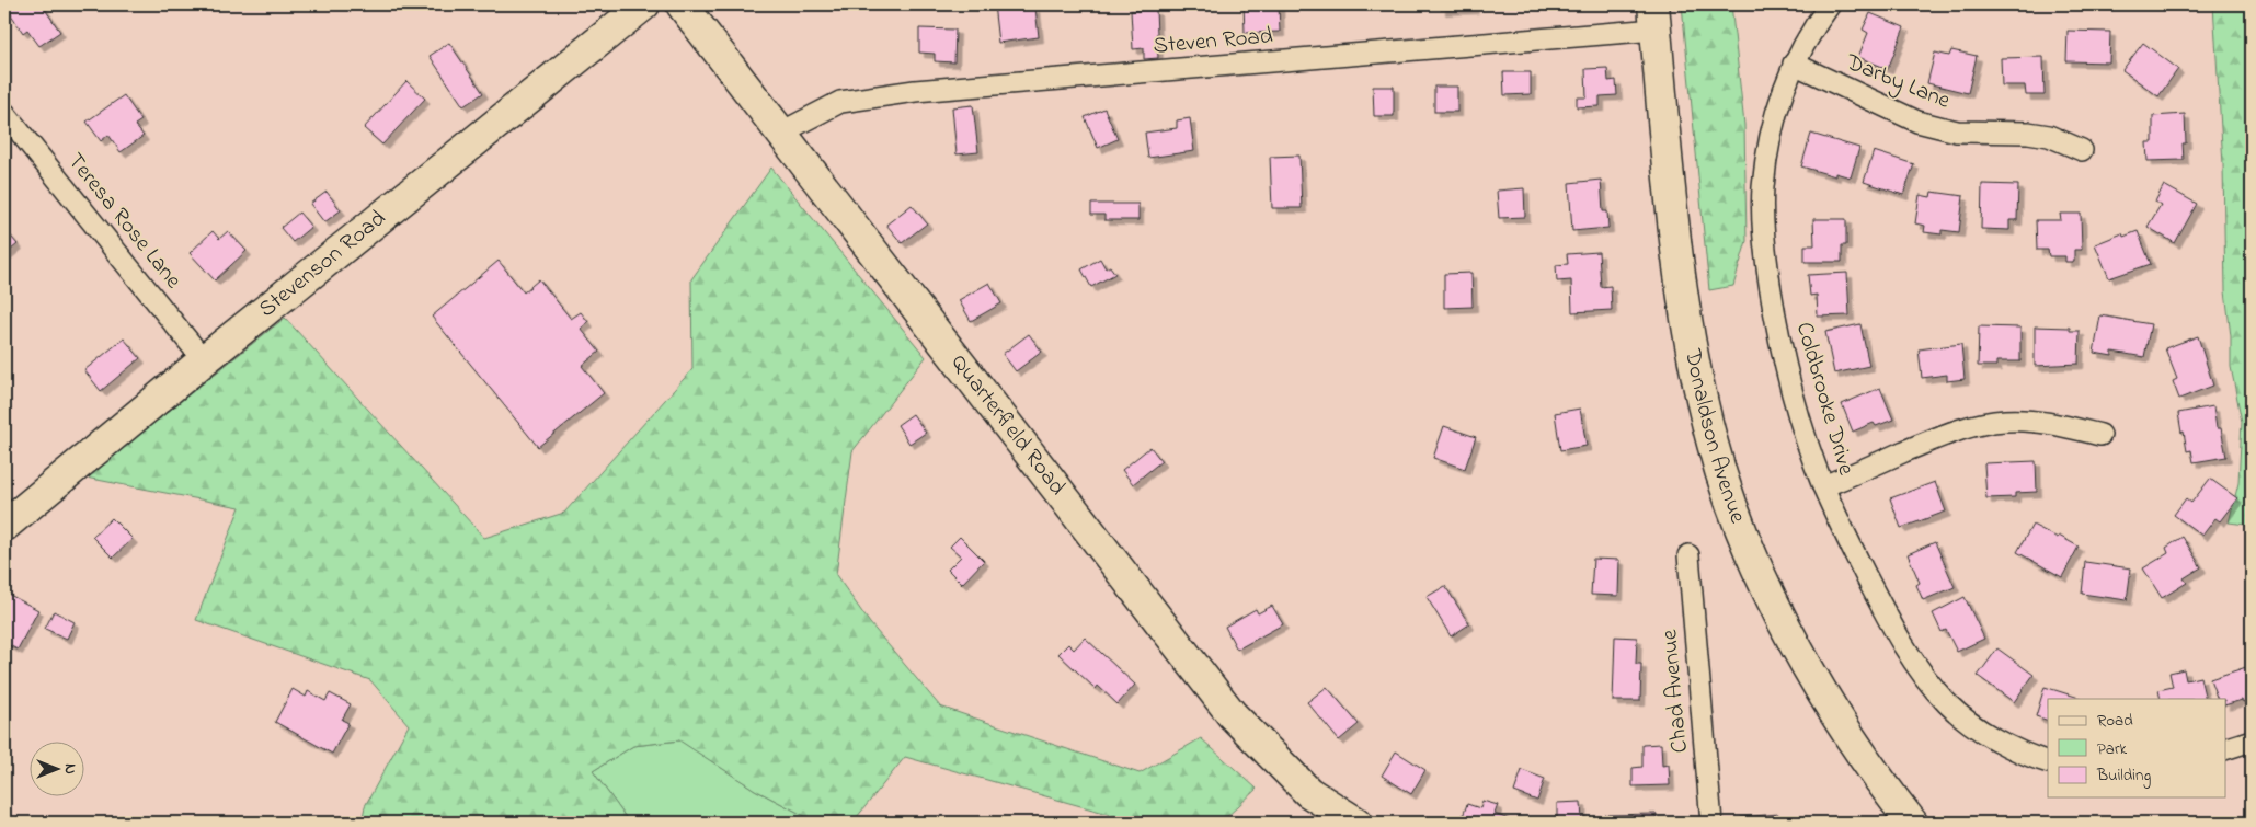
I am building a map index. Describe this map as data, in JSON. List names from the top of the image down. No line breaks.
{"streets":{"street":["Steven Road","Darby Lane","Teresa Rose Lane","Stevenson Road","Coldbrooke Drive","Quarterfield Road","Donaldson Avenue","Chad Avenue"]},"crossings":[["Steven Road","Quarterfield Road"],["Steven Road","Donaldson Avenue"],["Darby Lane","Coldbrooke Drive"],["Teresa Rose Lane","Stevenson Road"]],"legend":["Road","Park","Building"],"north":"right"}
